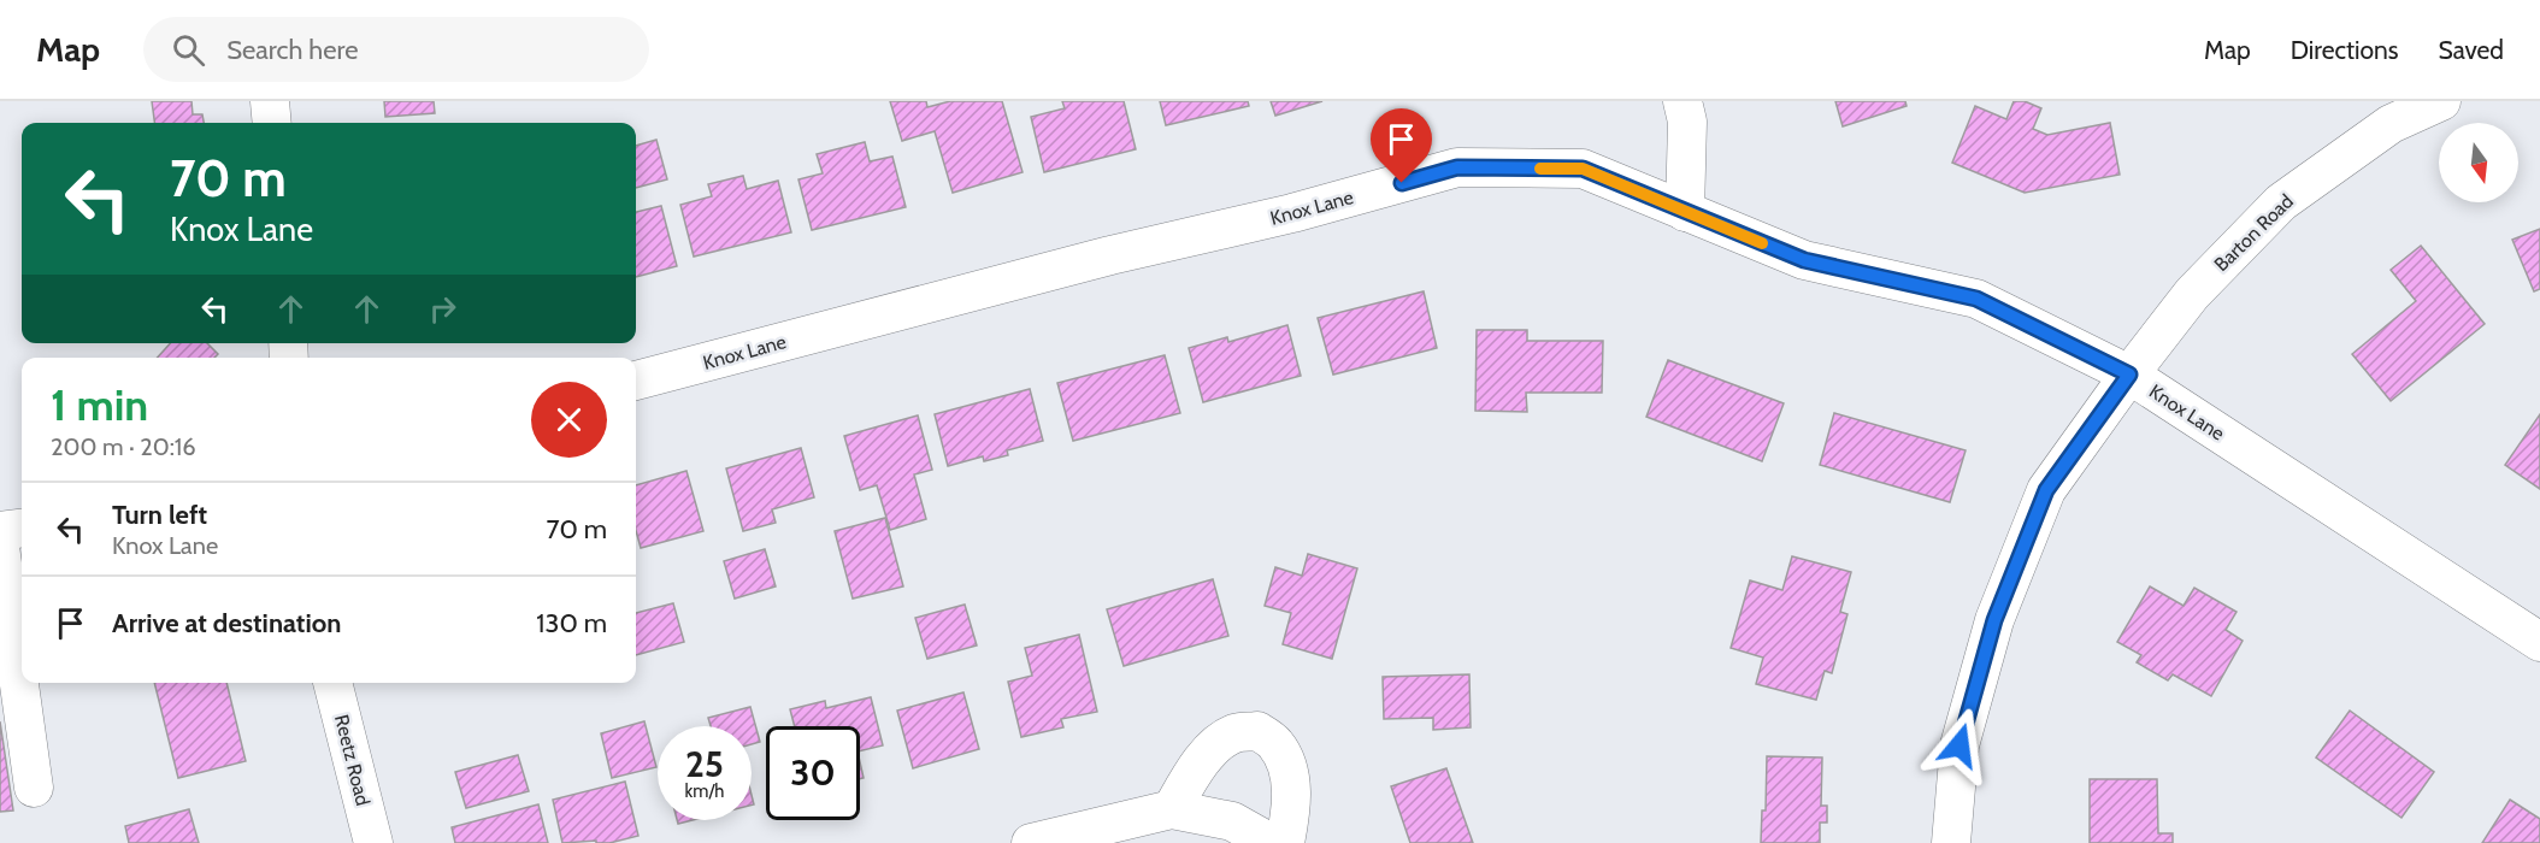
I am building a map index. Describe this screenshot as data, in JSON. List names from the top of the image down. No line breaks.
{"streets":{"street":["Knox Lane","Barton Road","Reetz Road"]},"crossings":[["Knox Lane","Barton Road"]],"north":"bottom","page":{"header":"Map","search":"Search here","nav":["Map","Directions","Saved"],"turn":["70 m","Knox Lane"],"heading":["1 min","200 m · 20:16"],"list":[{"name":"Turn left","note":"Knox Lane","value":"70 m"},{"name":"Arrive at destination","value":"130 m"}],"speed":"25 km/h","limit":"30"}}
